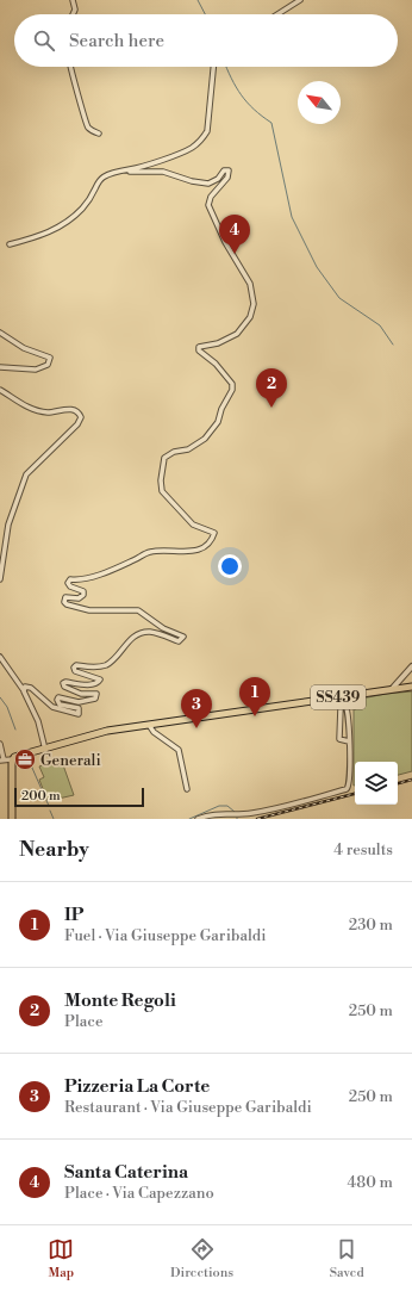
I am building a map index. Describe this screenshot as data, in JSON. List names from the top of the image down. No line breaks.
{"streets":{"main road":["SS439"]},"places":{"office":["Generali"]},"scale_bar":"200 m","north":"top left","page":{"search":"Search here","pins":["4","2","1","3"],"scale":"200 m","heading":["Nearby","4 results"],"list":[{"mark":"1","name":"IP","note":"Fuel · Via Giuseppe Garibaldi","value":"230 m"},{"mark":"2","name":"Monte Regoli","note":"Place","value":"250 m"},{"mark":"3","name":"Pizzeria La Corte","note":"Restaurant · Via Giuseppe Garibaldi","value":"250 m"},{"mark":"4","name":"Santa Caterina","note":"Place · Via Capezzano","value":"480 m"}],"nav":["Map","Directions","Saved"]}}
